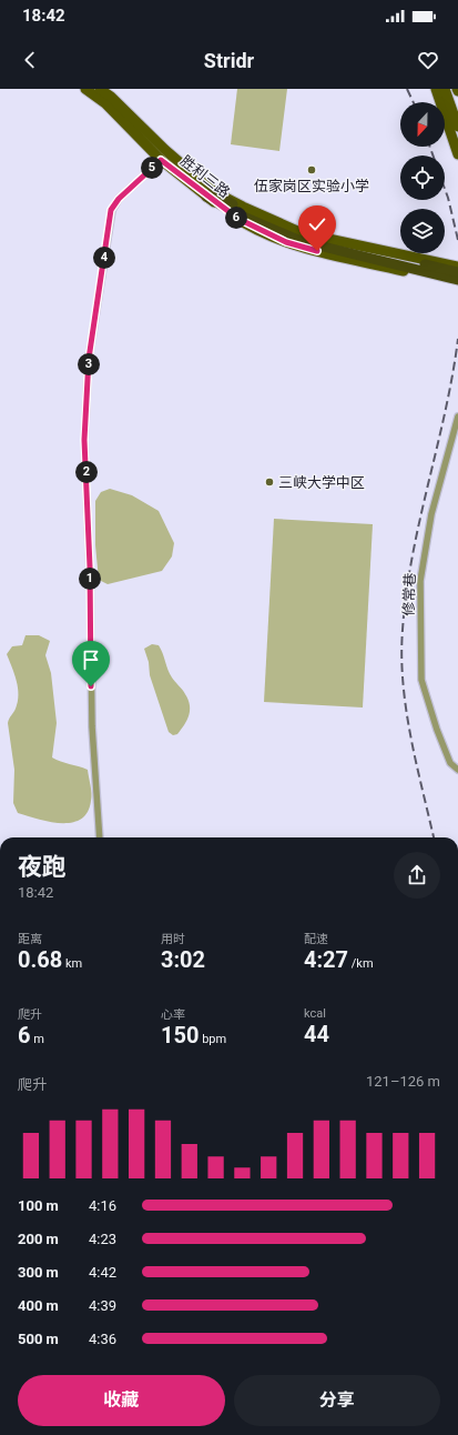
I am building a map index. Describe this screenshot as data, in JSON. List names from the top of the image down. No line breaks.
{"streets":{"main road":["胜利三路"],"street":["修常巷"]},"places":["伍家岗区实验小学","三峡大学中区"],"north":"bottom","page":{"status":"18:42","header":"Stridr","pins":["5","6","4","3","2","1"],"heading":["夜跑","18:42"],"stats":[["距离","0.68 km"],["用时","3:02"],["配速","4:27 /km"],["爬升","6 m"],["心率","150 bpm"],["kcal","44"]],"chart":["爬升","121–126 m"],"list":[{"name":"100 m","note":"4:16"},{"name":"200 m","note":"4:23"},{"name":"300 m","note":"4:42"},{"name":"400 m","note":"4:39"},{"name":"500 m","note":"4:36"}],"buttons":["收藏","分享"]}}
